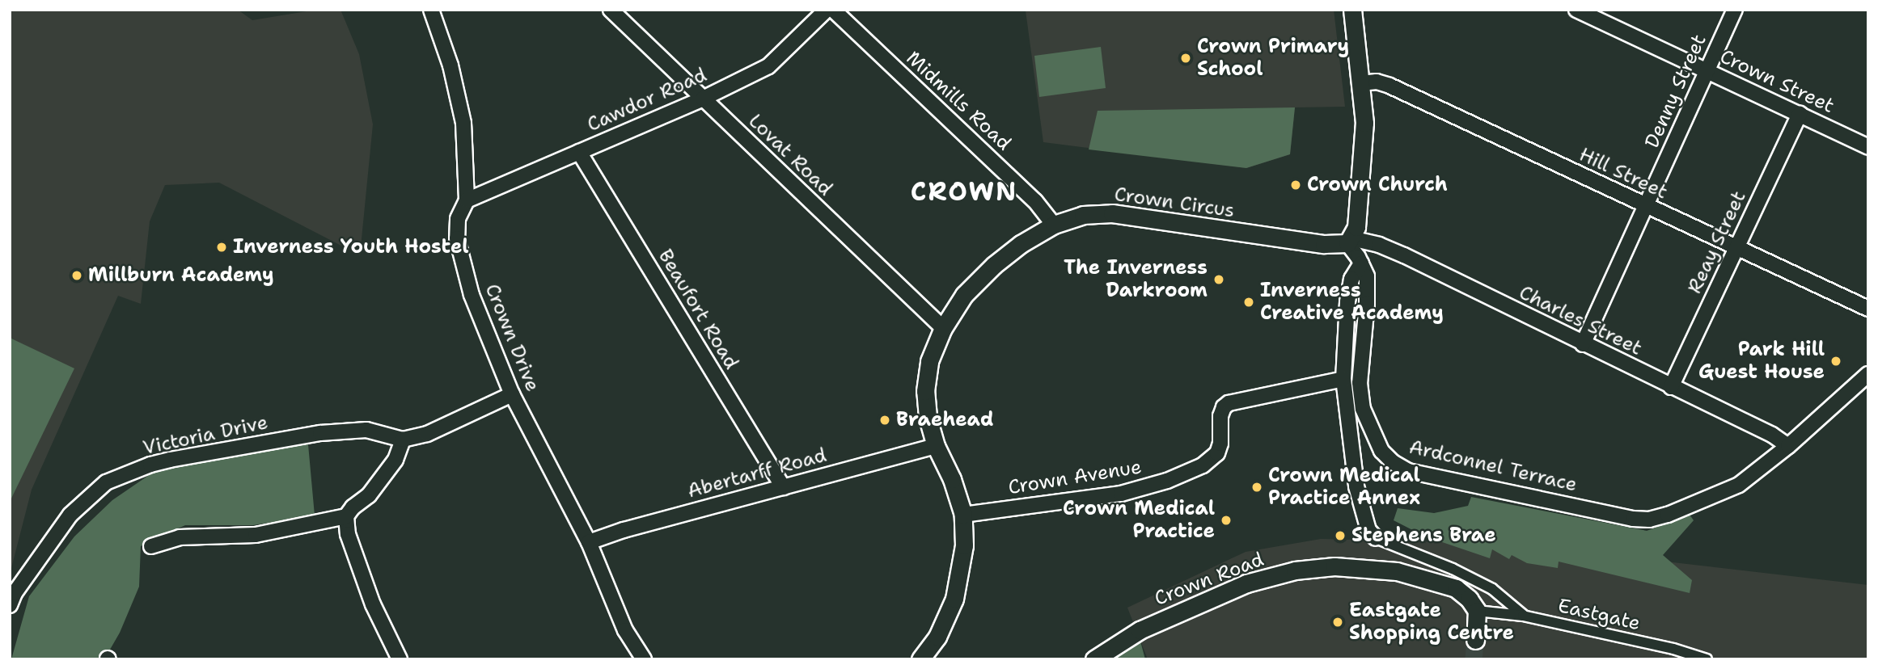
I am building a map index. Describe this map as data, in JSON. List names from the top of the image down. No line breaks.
{"streets":{"street":["Crown Street","Denny Street","Cawdor Road","Midmills Road","Lovat Road","Hill Street","Crown Circus","Reay Street","Beaufort Road","Charles Street","Crown Drive","Victoria Drive","Ardconnel Terrace","Abertarff Road","Crown Avenue","Crown Road","Eastgate"]},"crossings":[["Crown Street","Denny Street"],["Crown Street","Reay Street"],["Denny Street","Hill Street"],["Denny Street","Charles Street"],["Cawdor Road","Lovat Road"],["Cawdor Road","Beaufort Road"],["Cawdor Road","Crown Drive"],["Midmills Road","Crown Circus"],["Lovat Road","Crown Circus"],["Hill Street","Reay Street"],["Crown Circus","Charles Street"],["Crown Circus","Ardconnel Terrace"],["Crown Circus","Abertarff Road"],["Crown Circus","Crown Avenue"],["Reay Street","Charles Street"],["Beaufort Road","Abertarff Road"],["Charles Street","Ardconnel Terrace"],["Crown Drive","Victoria Drive"],["Crown Drive","Abertarff Road"]],"districts":["CROWN"],"places":["Crown Primary School","Crown Church","Inverness Youth Hostel","Millburn Academy","The Inverness Darkroom","Inverness Creative Academy","Park Hill Guest House","Braehead","Crown Medical Practice Annex","Crown Medical Practice","Stephens Brae","Eastgate Shopping Centre"]}
